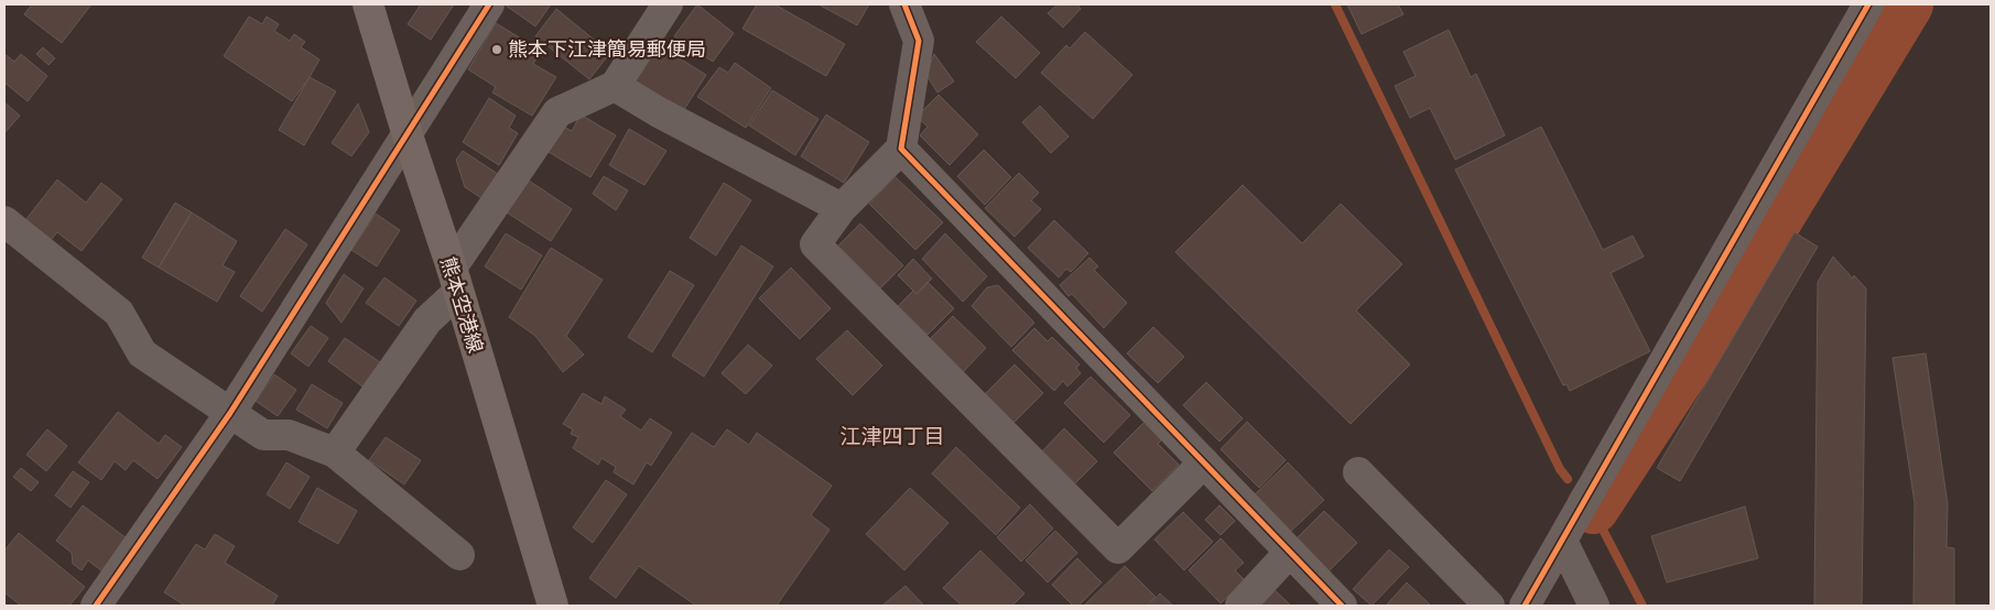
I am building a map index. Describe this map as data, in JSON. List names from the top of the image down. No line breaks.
{"streets":{"main road":["熊本空港線"]},"districts":["江津四丁目"],"places":["熊本下江津簡易郵便局"]}
